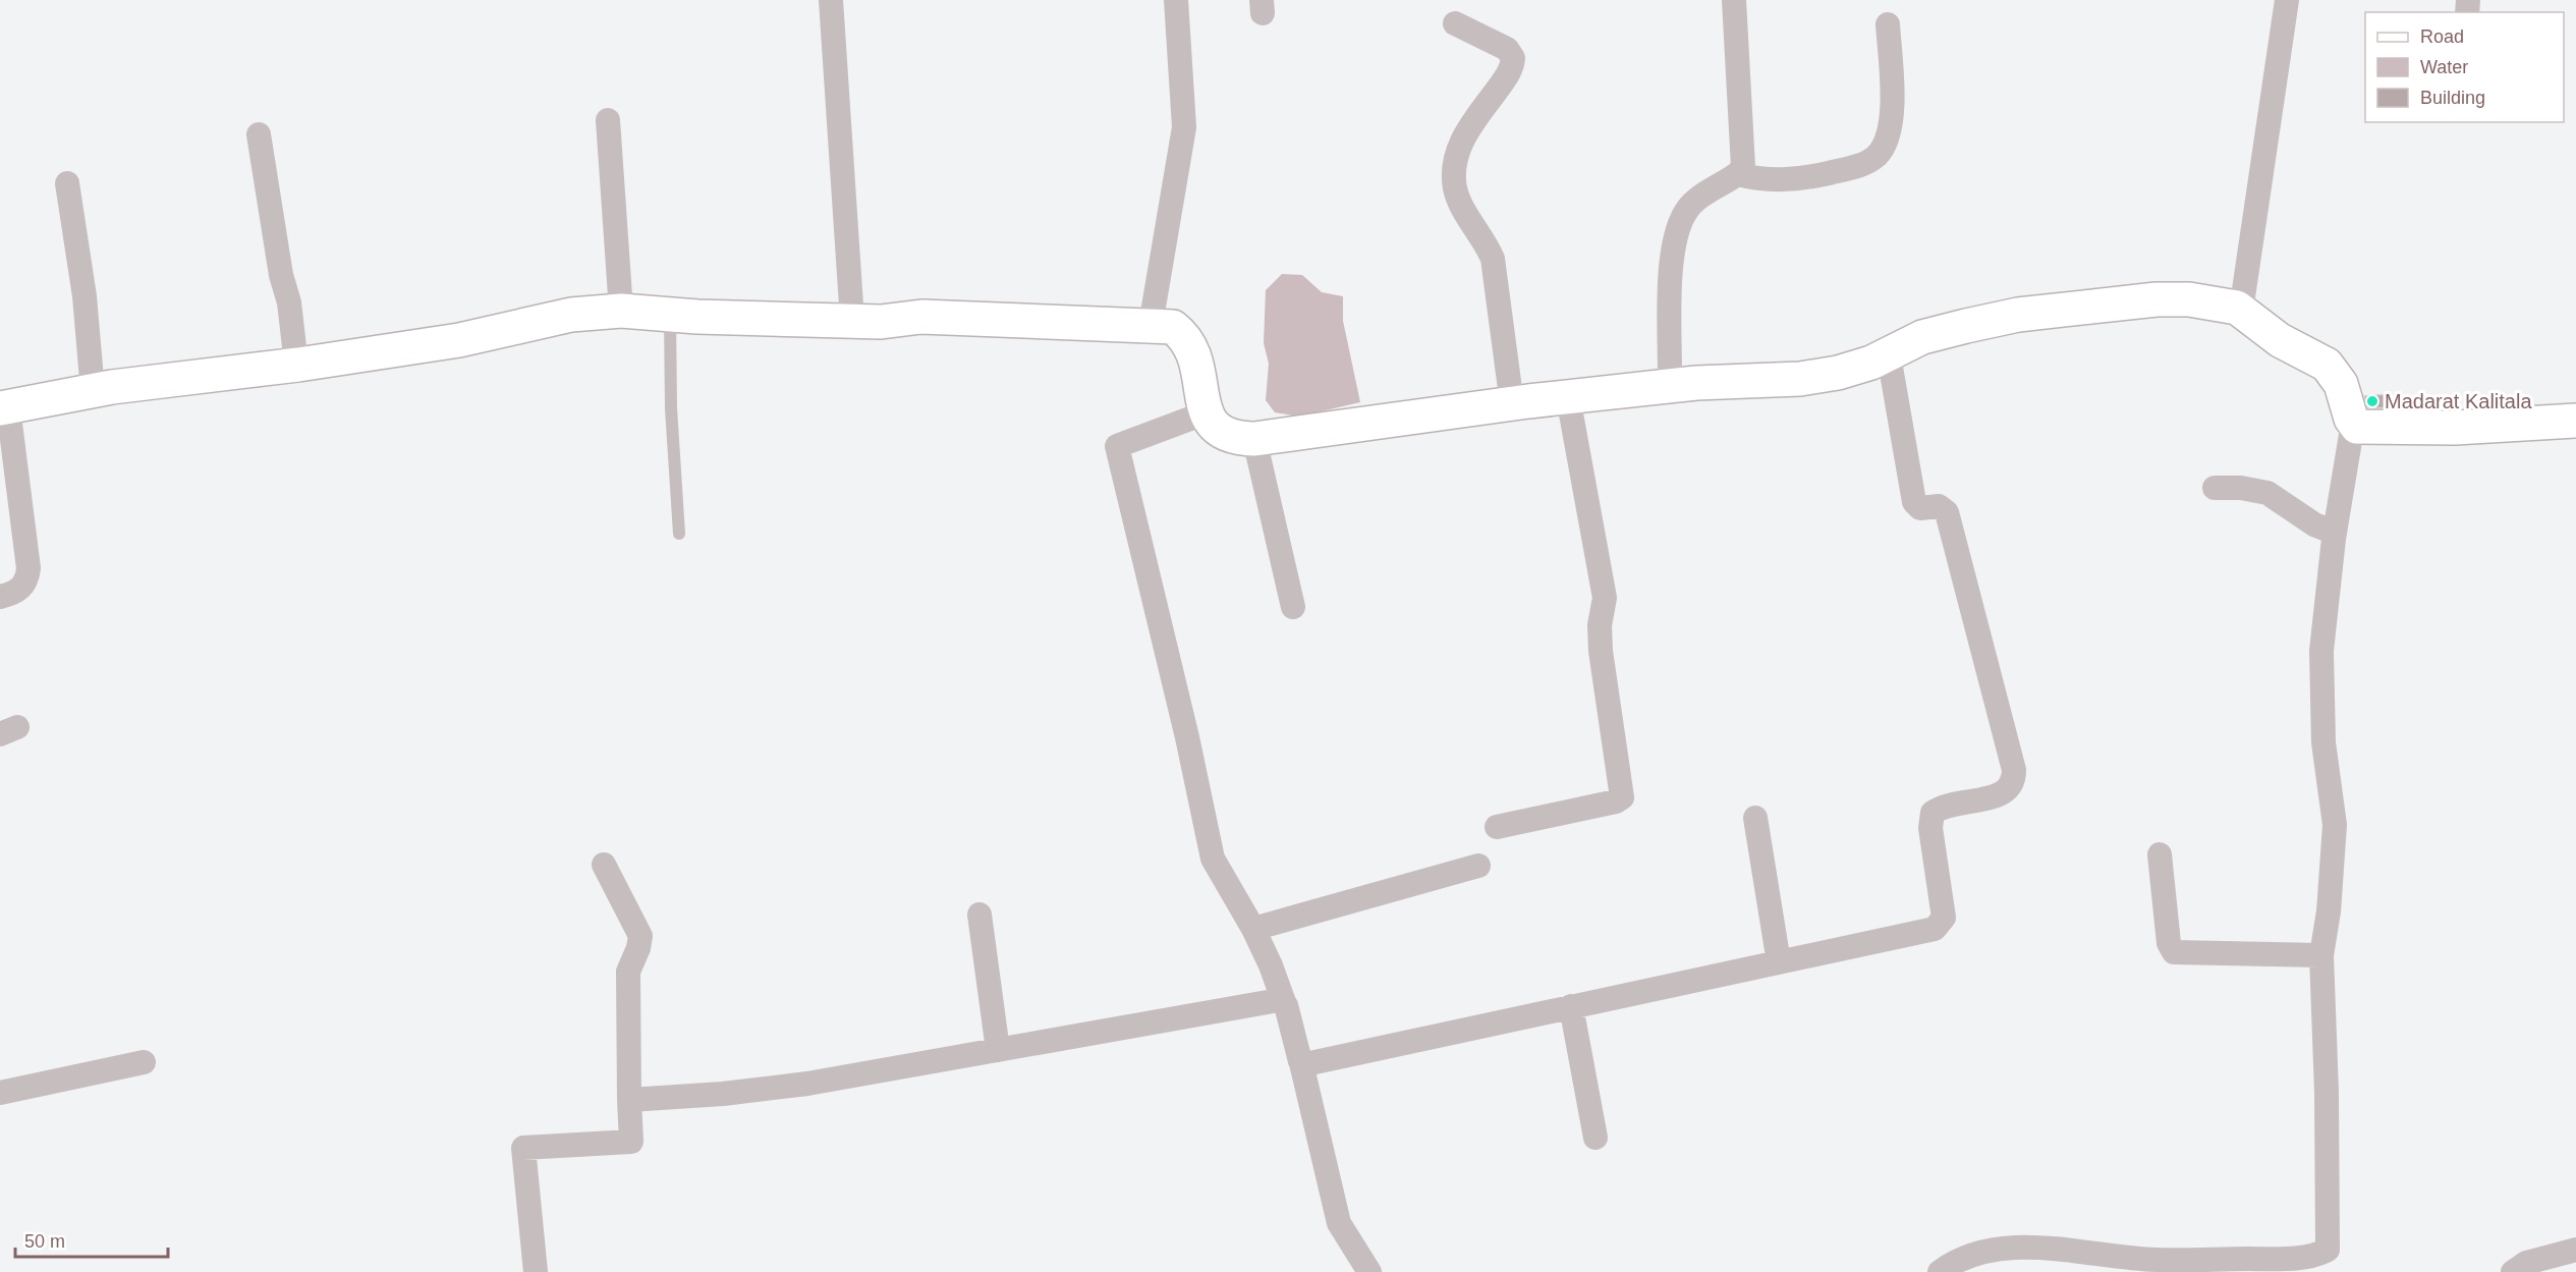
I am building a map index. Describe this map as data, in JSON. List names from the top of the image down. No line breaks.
{"places":["Madarat Kalitala"],"legend":["Road","Water","Building"],"scale_bar":"50 m"}
